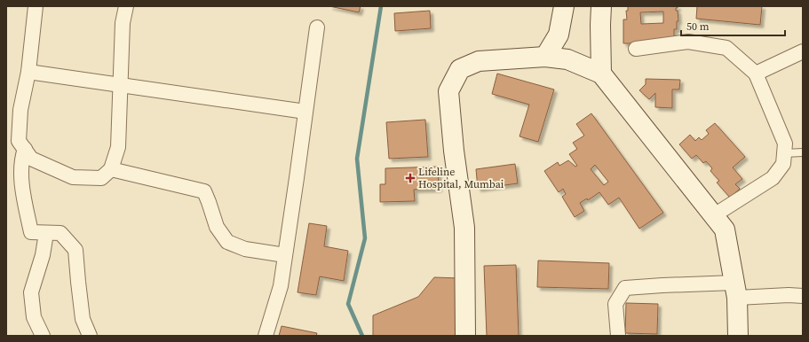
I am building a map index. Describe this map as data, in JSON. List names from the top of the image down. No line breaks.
{"places":{"health":["Lifeline Hospital, Mumbai"]},"scale_bar":"50 m"}
